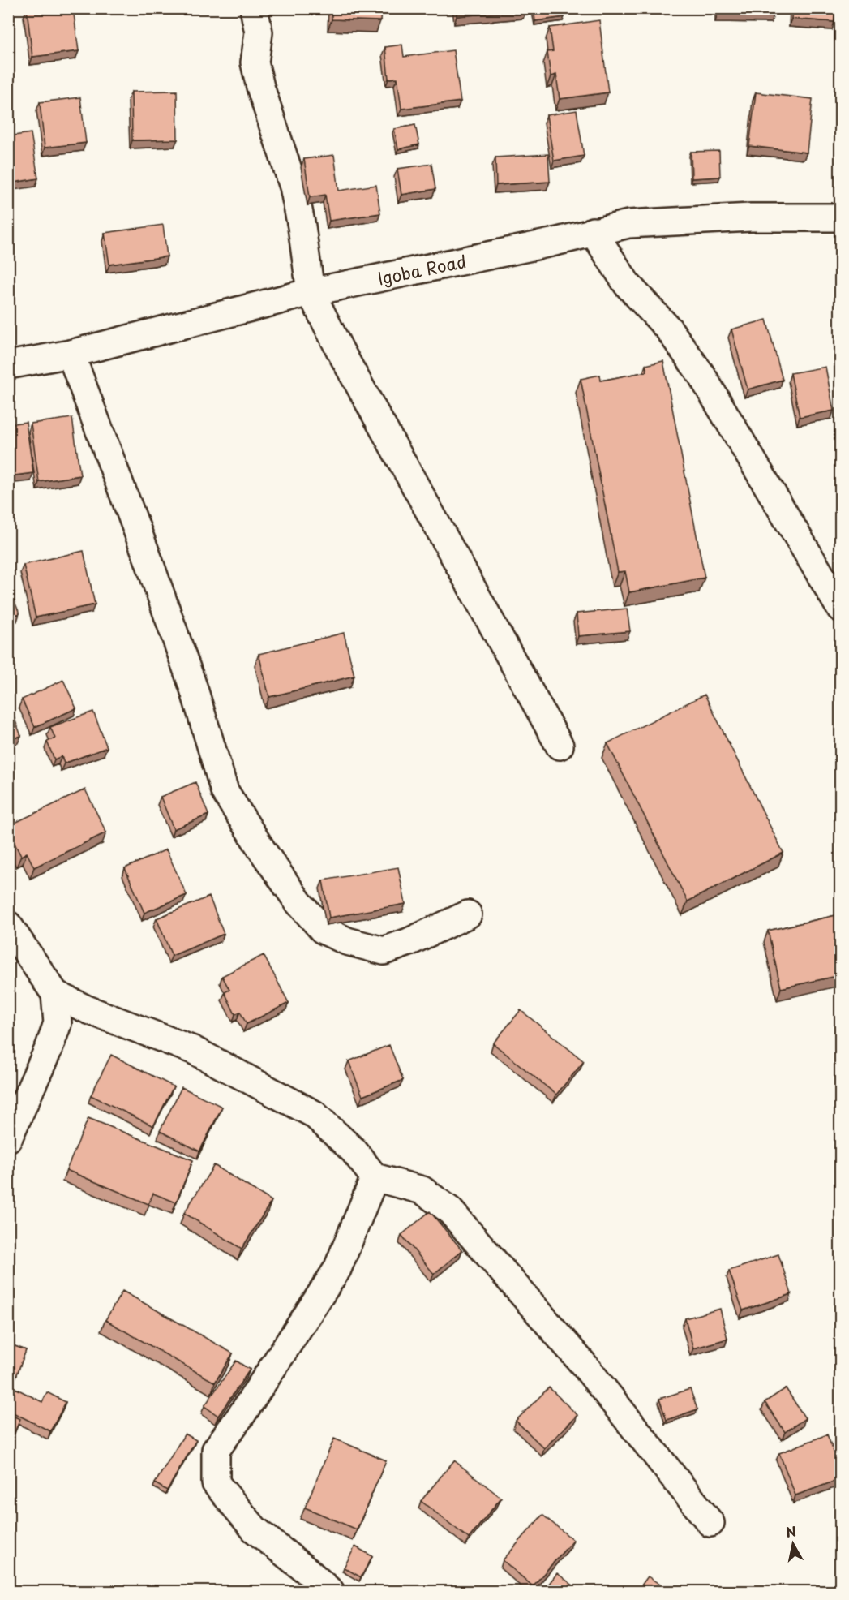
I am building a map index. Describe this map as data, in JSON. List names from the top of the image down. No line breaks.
{"streets":{"street":["Igoba Road"]},"north":"top"}
